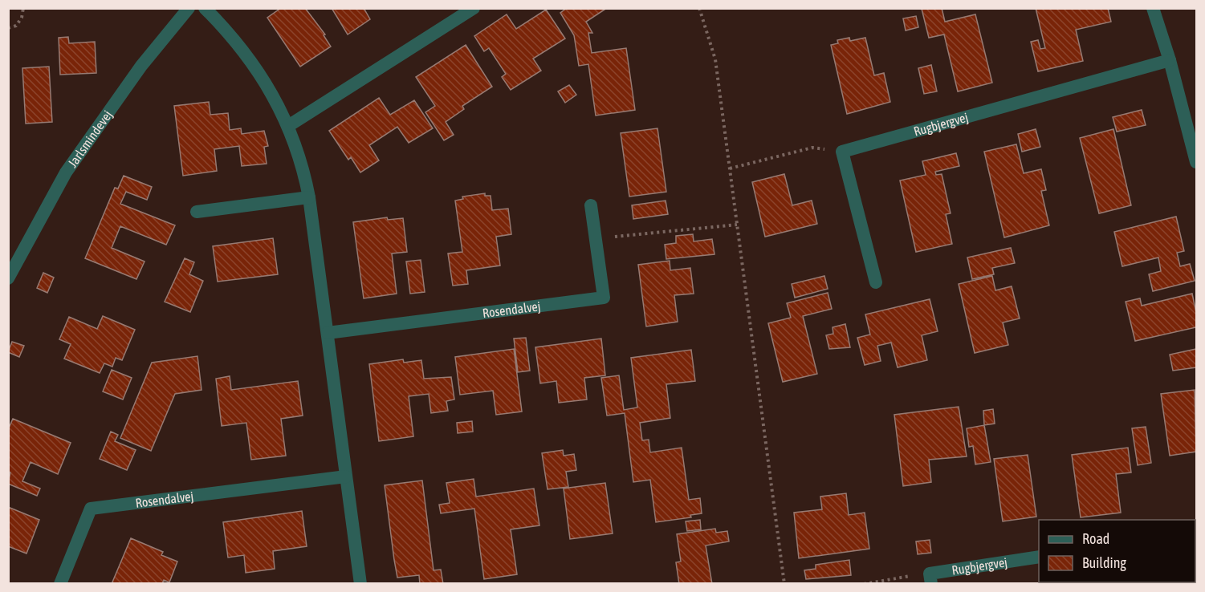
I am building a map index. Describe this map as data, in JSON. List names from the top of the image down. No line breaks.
{"streets":{"street":["Rugbjergvej","Jarlsmindevej","Rosendalvej"]},"legend":["Road","Building"]}
